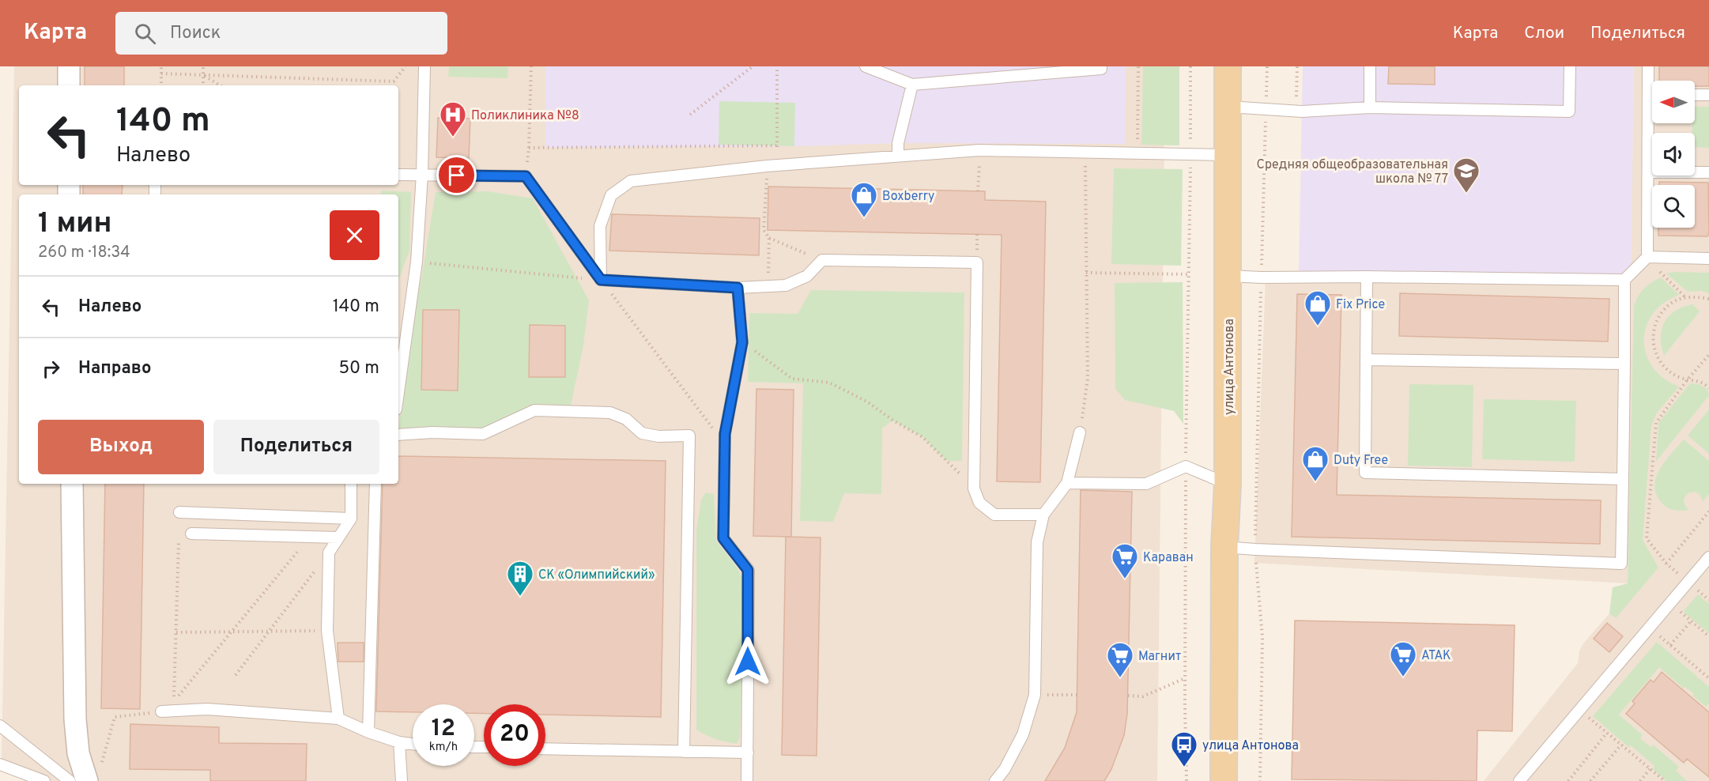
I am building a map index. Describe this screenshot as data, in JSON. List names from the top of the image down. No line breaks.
{"streets":{"main road":["улица Антонова"]},"places":{"hospital":["Поликлиника №8"],"school or university":["Средняя общеобразовательная школа № 77"],"shop":["Boxberry","Fix Price","Duty Free"],"supermarket":["Караван","АТАК","Магнит"],"building":["СК «Олимпийский»"],"bus stop":["улица Антонова"]},"north":"left","page":{"header":"Карта","search":"Поиск","nav":["Карта","Слои","Поделиться"],"turn":["140 m","Налево"],"heading":["1 мин","260 m · 18:34"],"list":[{"name":"Налево","value":"140 m"},{"name":"Направо","value":"50 m"}],"buttons":["Выход","Поделиться"],"speed":"12 km/h","limit":"20"}}
